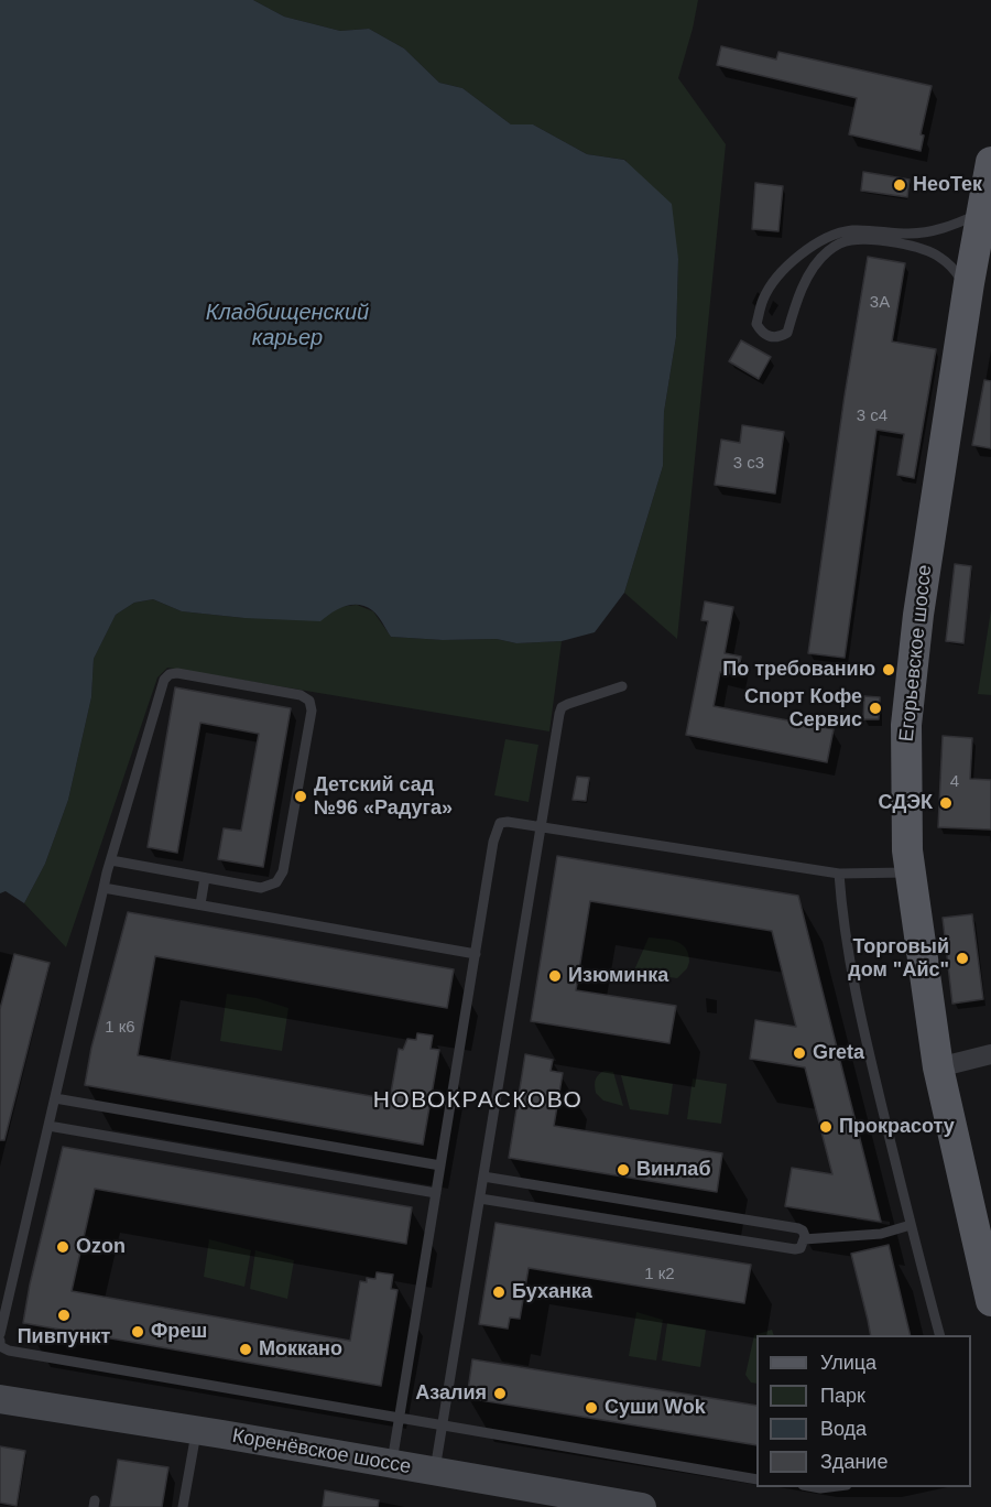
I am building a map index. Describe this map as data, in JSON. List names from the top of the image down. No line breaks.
{"streets":{"main road":["Егорьевское шоссе","Коренёвское шоссе"]},"districts":["НОВОКРАСКОВО"],"water":["Кладбищенский карьер"],"places":["НеоТек","По требованию","Спорт Кофе Сервис","Детский сад №96 «Радуга»","СДЭК","Торговый дом \"Айс\"","Изюминка","Greta","Прокрасоту","Винлаб","Ozon","Буханка","Пивпункт","Фреш","Моккано","Азалия","Суши Wok"],"house_numbers":["3А","3 с4","3 с3","4","1 к6","1 к2"],"legend":["Улица","Парк","Вода","Здание"]}
